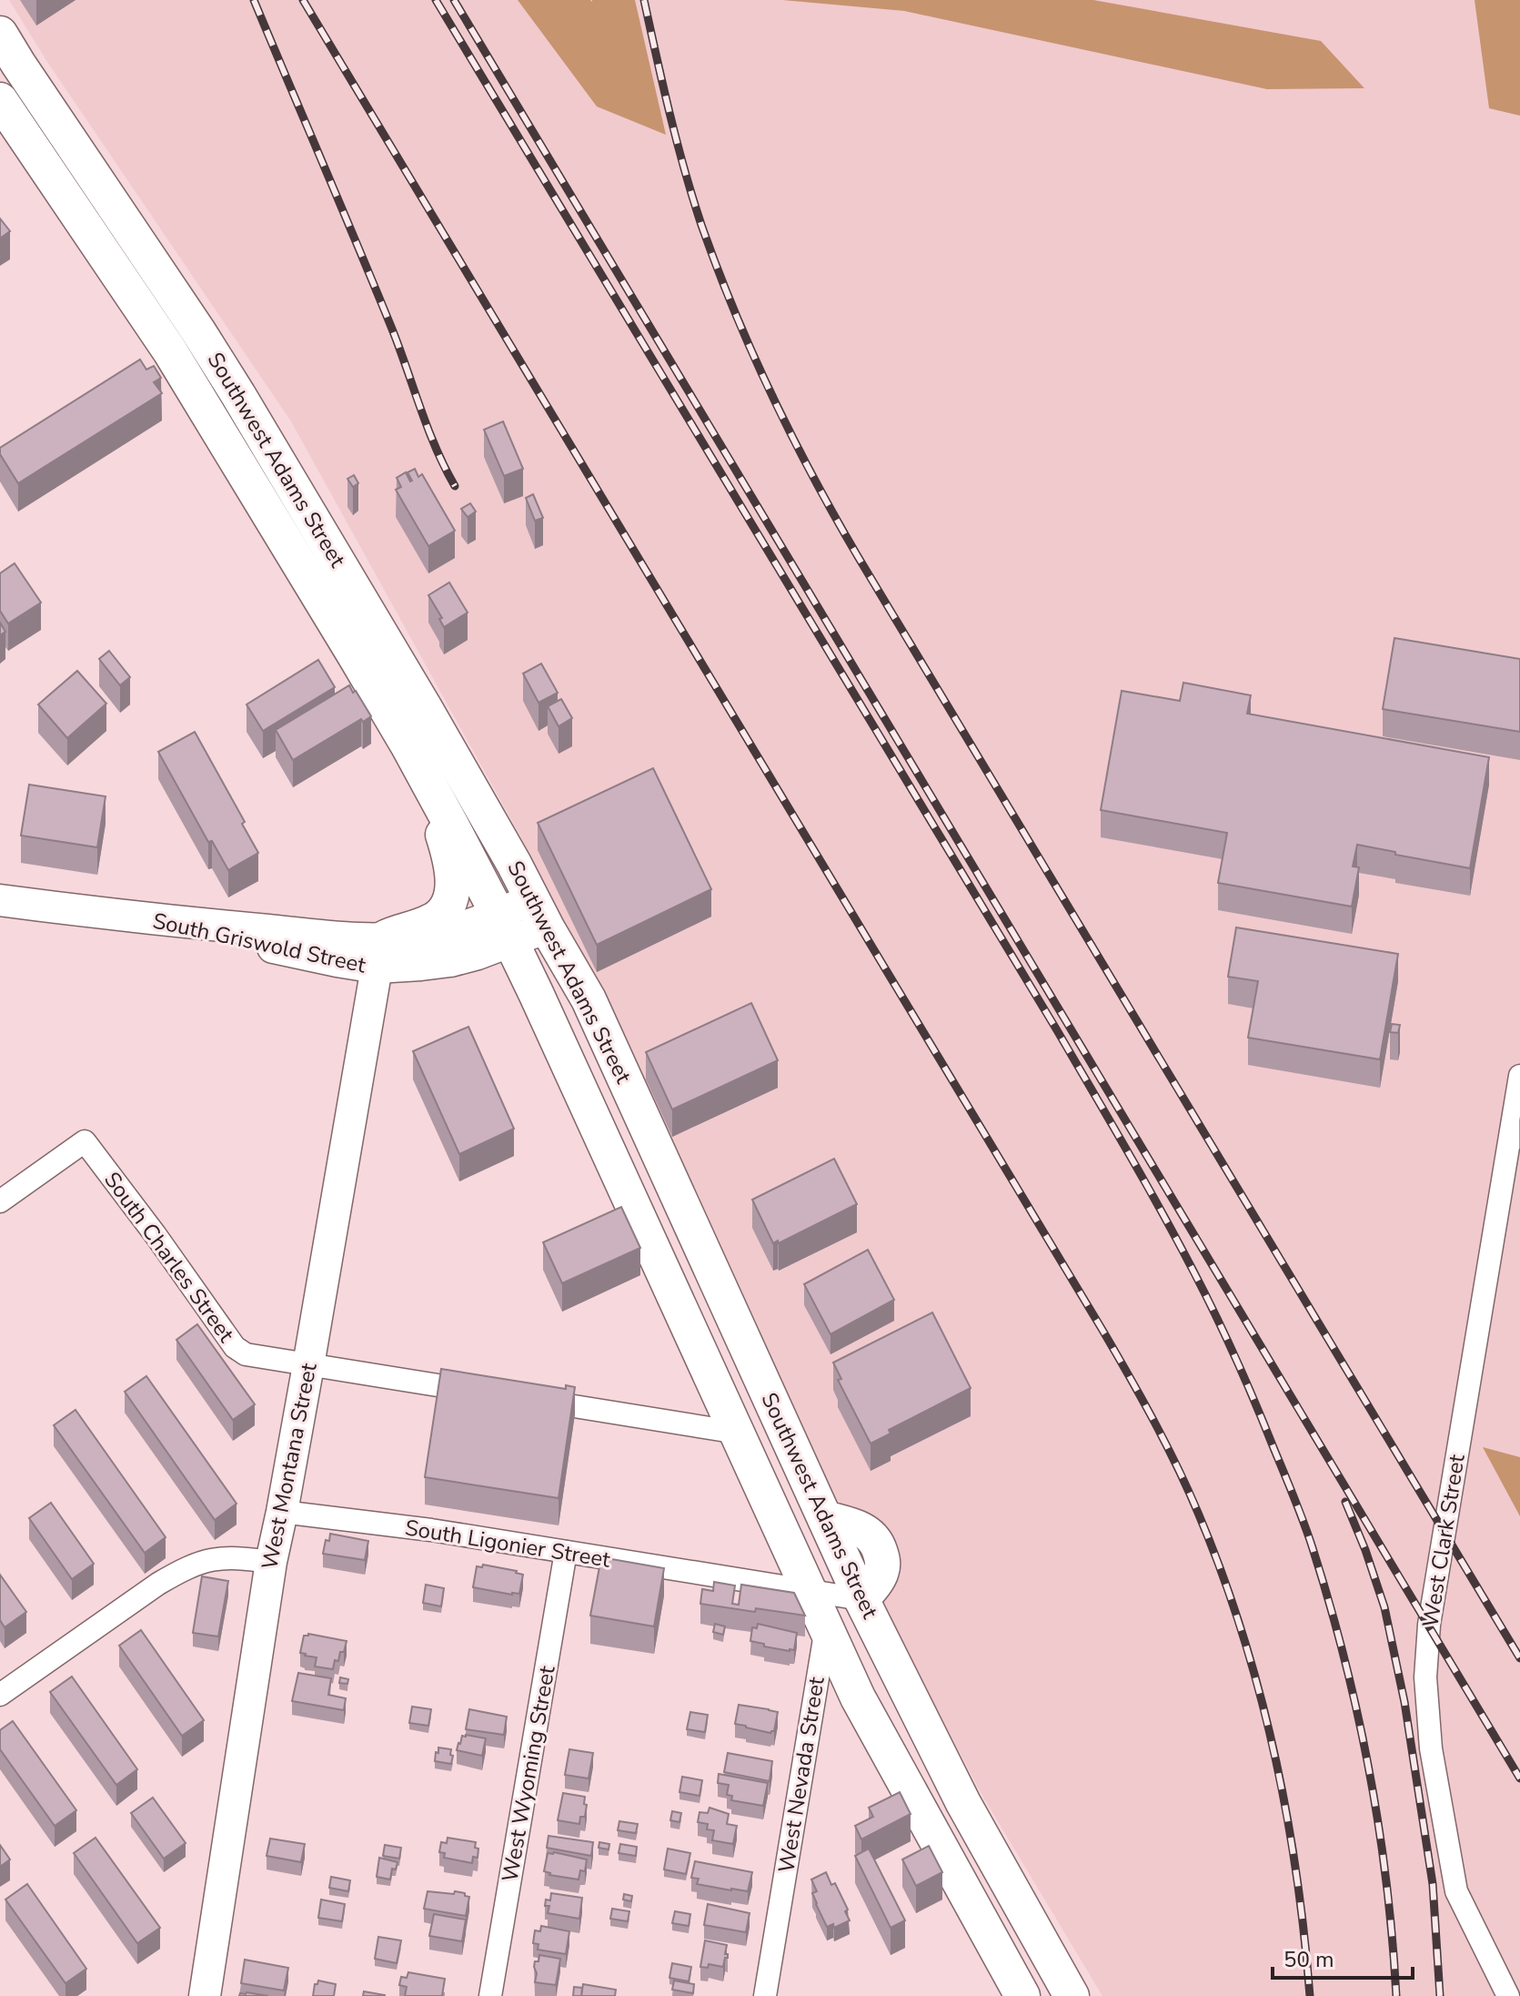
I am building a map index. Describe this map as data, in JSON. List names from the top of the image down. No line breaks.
{"streets":{"main road":["Southwest Adams Street"],"street":["South Griswold Street","South Charles Street","West Montana Street","West Clark Street","South Ligonier Street","West Wyoming Street","West Nevada Street"]},"crossings":[["Southwest Adams Street","South Griswold Street"],["Southwest Adams Street","South Ligonier Street"],["Southwest Adams Street","West Nevada Street"],["South Griswold Street","West Montana Street"],["South Charles Street","West Montana Street"],["West Montana Street","South Ligonier Street"],["South Ligonier Street","West Wyoming Street"],["South Ligonier Street","West Nevada Street"]],"scale_bar":"50 m"}
